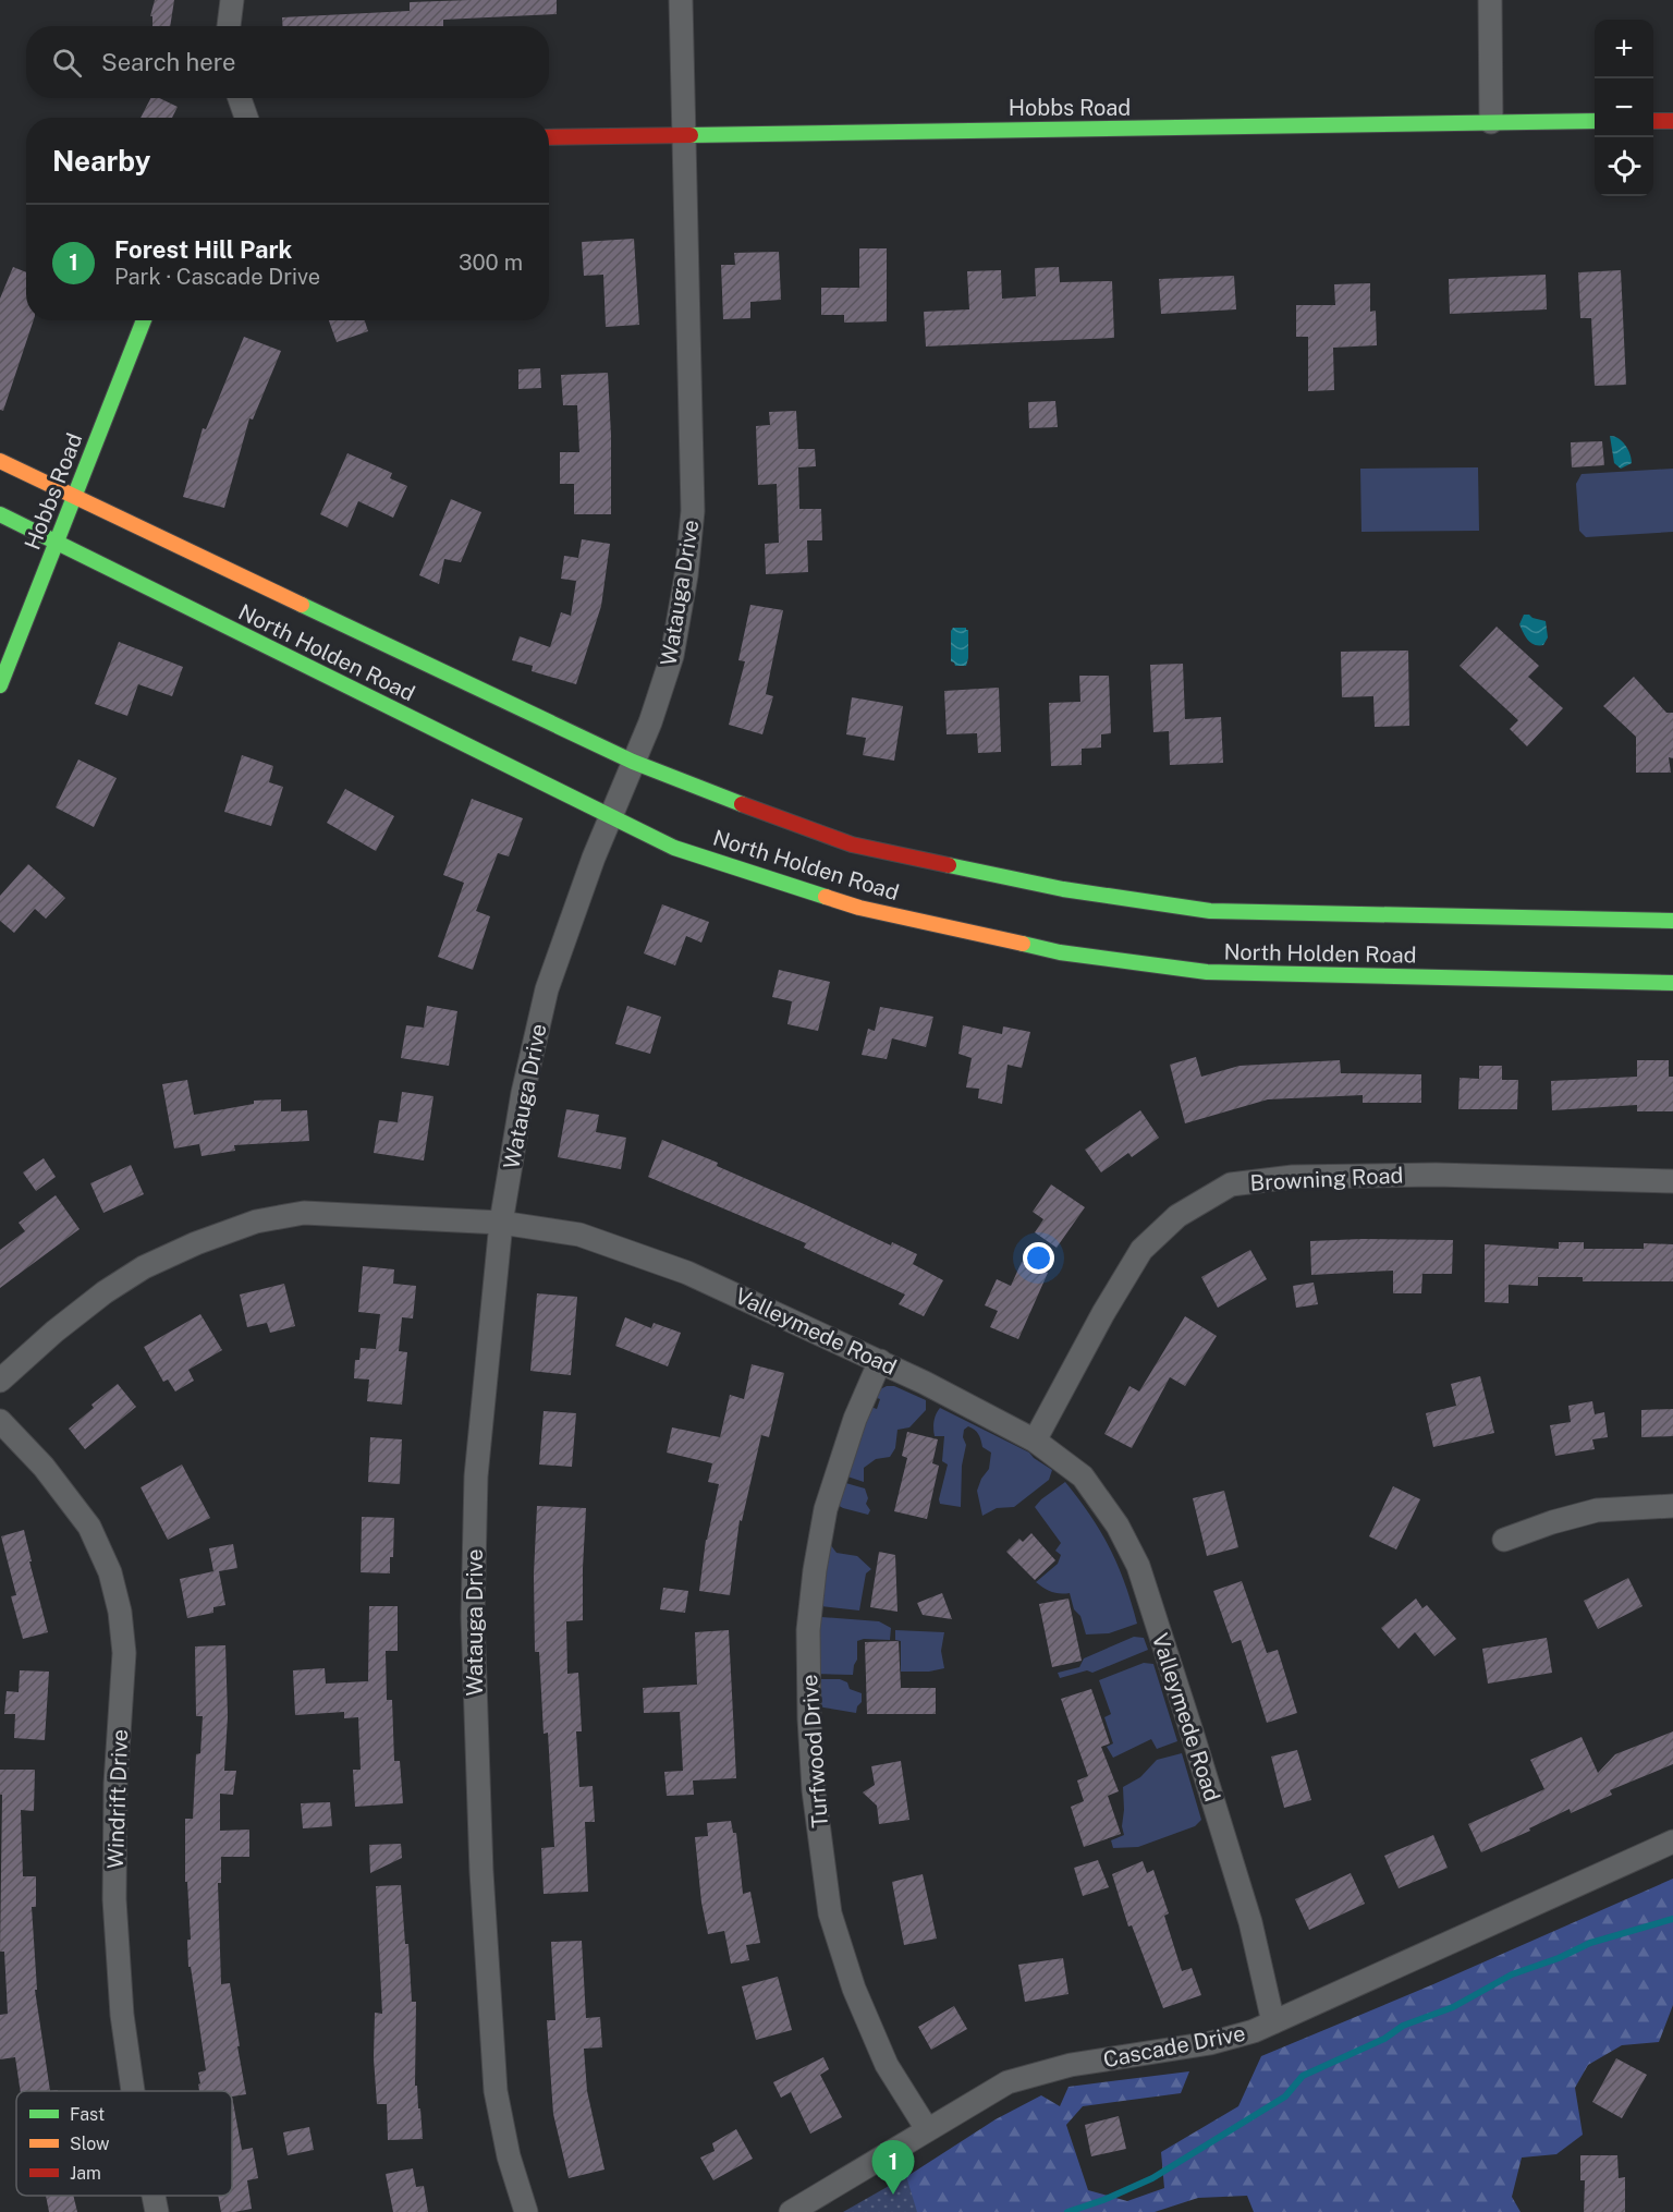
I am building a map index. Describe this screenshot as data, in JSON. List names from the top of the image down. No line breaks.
{"streets":{"main road":["Hobbs Road","North Holden Road"],"street":["Watauga Drive","Browning Road","Valleymede Road","Turfwood Drive","Windrift Drive","Cascade Drive"]},"crossings":[["Hobbs Road","Watauga Drive"],["Hobbs Road","North Holden Road"],["Watauga Drive","North Holden Road"],["Watauga Drive","Valleymede Road"],["Browning Road","Valleymede Road"],["Valleymede Road","Turfwood Drive"],["Valleymede Road","Cascade Drive"],["Turfwood Drive","Cascade Drive"]],"legend":["Fast","Slow","Jam"],"page":{"map_buttons":["+","−"],"search":"Search here","heading":"Nearby","list":[{"mark":"1","name":"Forest Hill Park","note":"Park · Cascade Drive","value":"300 m"}],"pins":"1"}}
